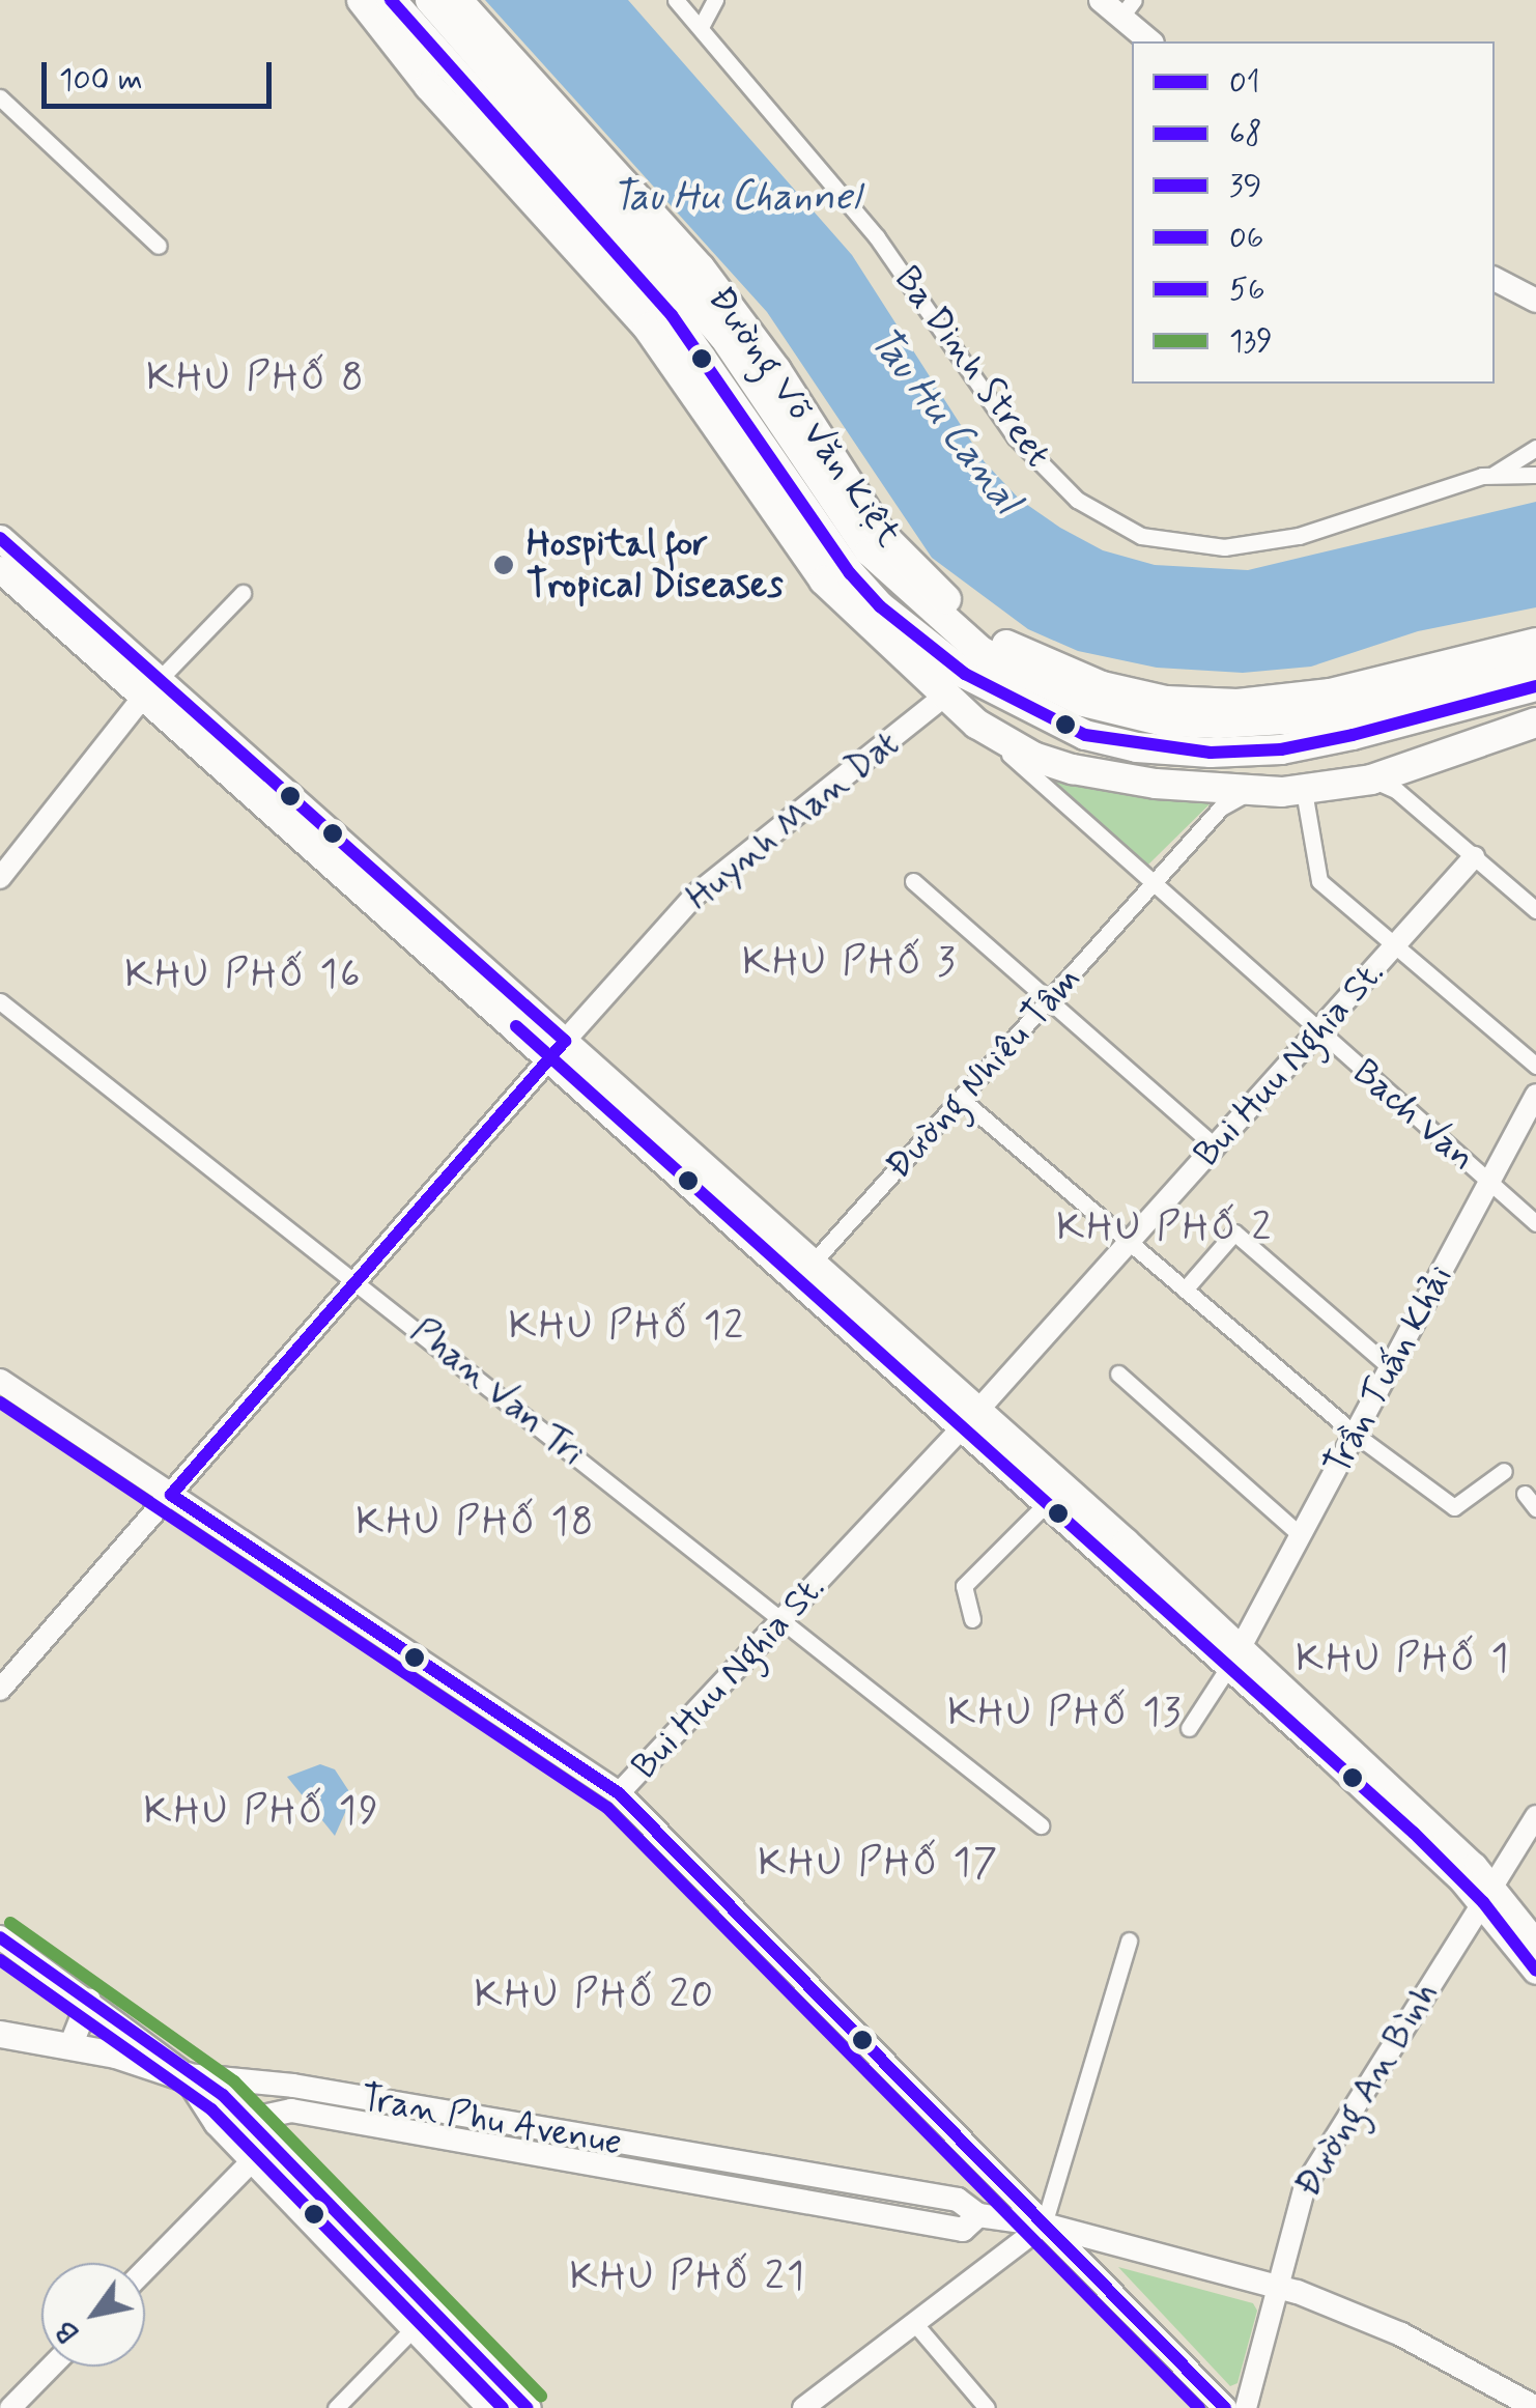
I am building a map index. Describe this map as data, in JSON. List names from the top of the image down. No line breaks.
{"streets":{"highway":["Đường Võ Văn Kiệt"],"main road":["Tran Phu Avenue"],"street":["Ba Dinh Street","Huynh Man Dat","Bui Huu Nghia St.","Đường Nhiêu Tâm","Bach Van","Trần Tuấn Khải","Phan Van Tri","Đường An Bình"]},"crossings":[["Đường Võ Văn Kiệt","Huynh Man Dat"],["Đường Võ Văn Kiệt","Đường Nhiêu Tâm"],["Đường Võ Văn Kiệt","Bach Van"],["Huynh Man Dat","Phan Van Tri"],["Bui Huu Nghia St.","Bach Van"],["Bui Huu Nghia St.","Phan Van Tri"],["Đường Nhiêu Tâm","Bach Van"],["Bach Van","Trần Tuấn Khải"],["Đường An Bình","Tran Phu Avenue"]],"districts":["KHU PHỐ 8","KHU PHỐ 3","KHU PHỐ 16","KHU PHỐ 2","KHU PHỐ 12","KHU PHỐ 18","KHU PHỐ 1","KHU PHỐ 13","KHU PHỐ 19","KHU PHỐ 17","KHU PHỐ 20","KHU PHỐ 21"],"water":["Tau Hu Channel","Tau Hu Canal"],"places":["Hospital for Tropical Diseases"],"lines":["transit line 39","transit line 01","transit line 68","transit line 139","transit line 06","transit line 56"],"legend":["01","68","39","06","56","139"],"scale_bar":"100 m","north":"bottom left"}
